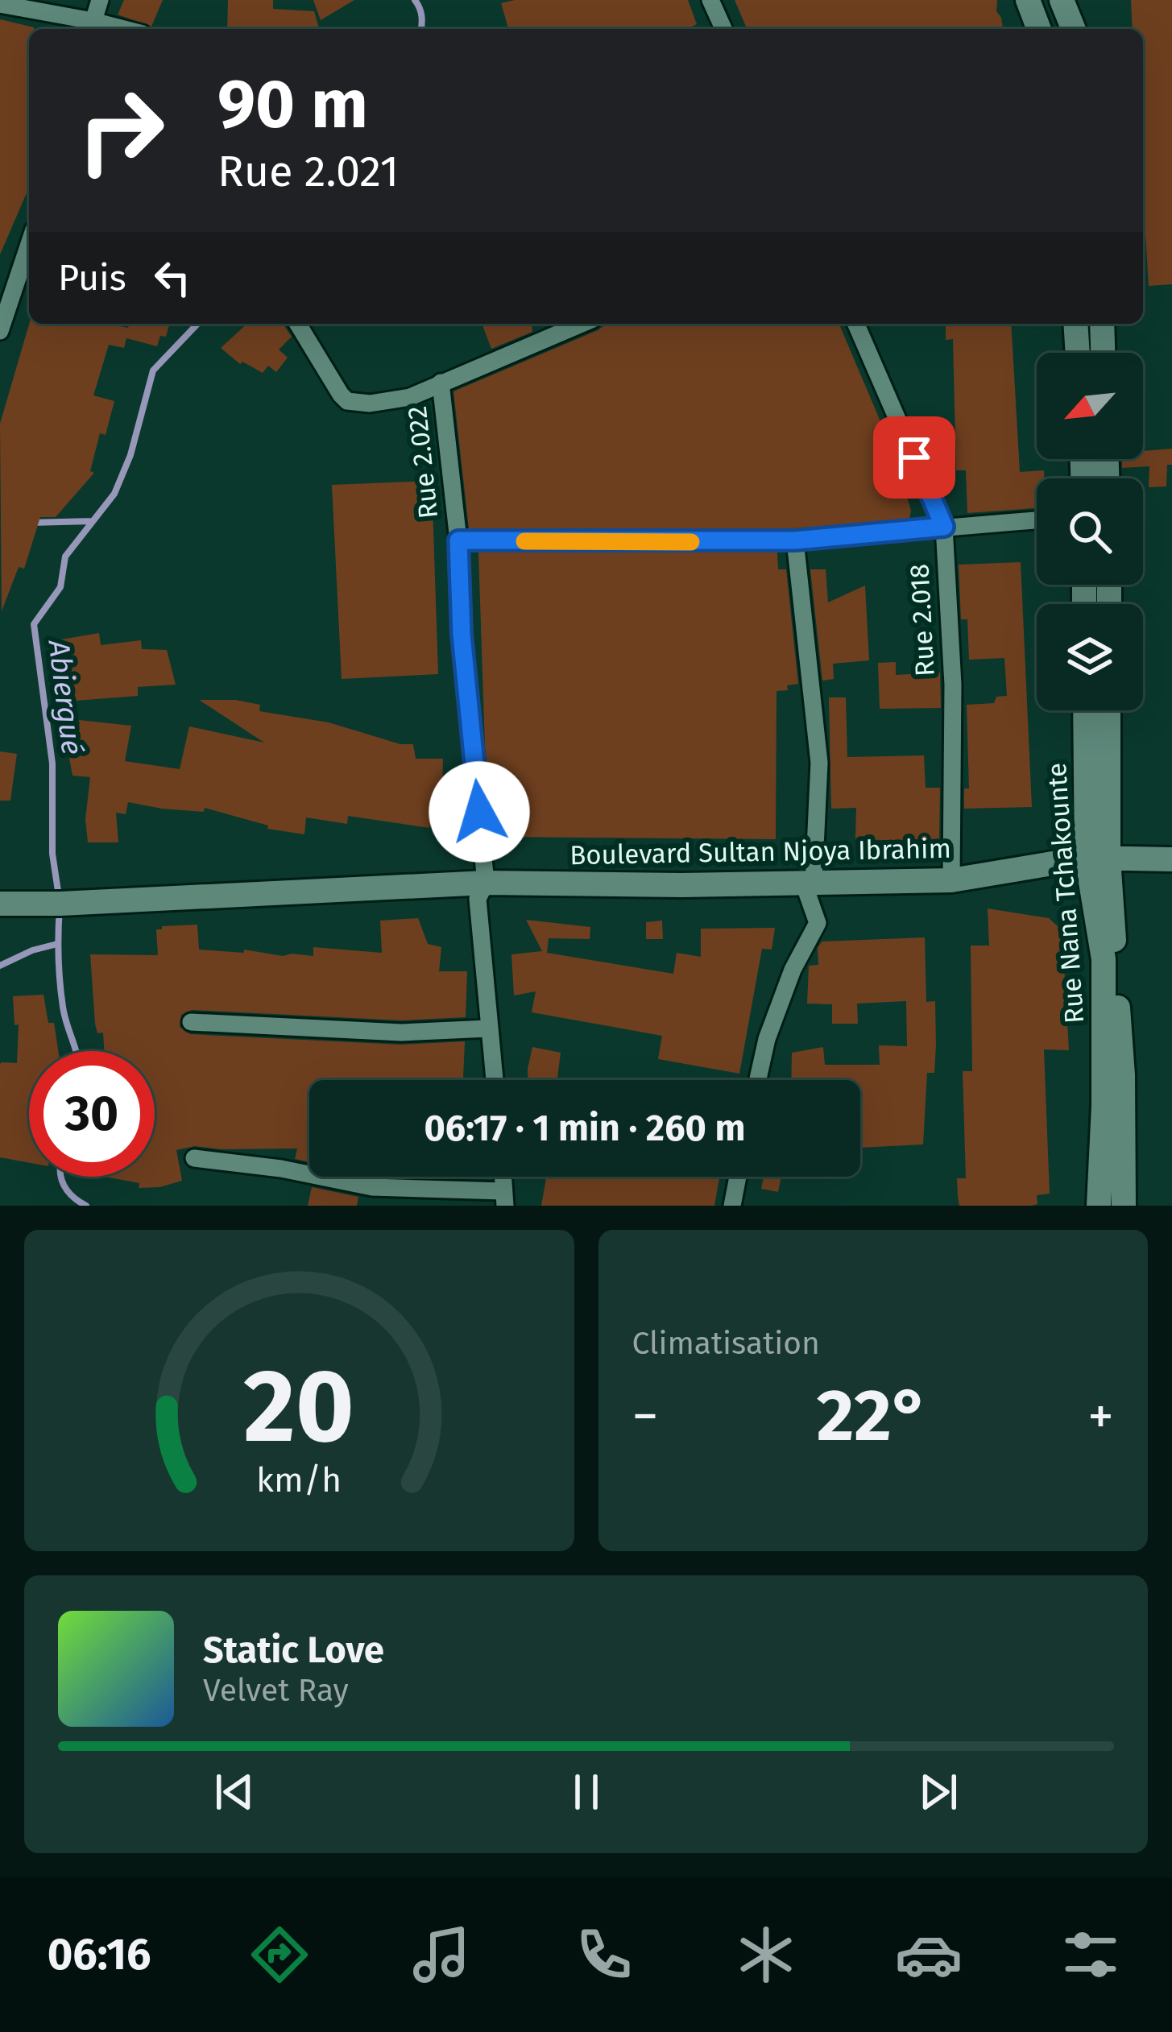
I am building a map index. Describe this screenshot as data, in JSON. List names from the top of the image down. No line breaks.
{"streets":{"main road":["Boulevard Sultan Njoya Ibrahim","Rue Nana Tchakounte"],"street":["Rue 2.022","Rue 2.018"]},"crossings":[["Rue 2.022","Boulevard Sultan Njoya Ibrahim"],["Rue 2.018","Boulevard Sultan Njoya Ibrahim"],["Boulevard Sultan Njoya Ibrahim","Rue Nana Tchakounte"]],"water":["Abiergué"],"north":"bottom left","page":{"turn":["90 m","Rue 2.021"],"then":"Puis","limit":"30","trip":"06:17 · 1 min · 260 m","tile":"Climatisation","heat":["−","22°","+"],"song":["Static Love","Velvet Ray"],"tabs":"06:16","gauge":["20","km/h"]}}
